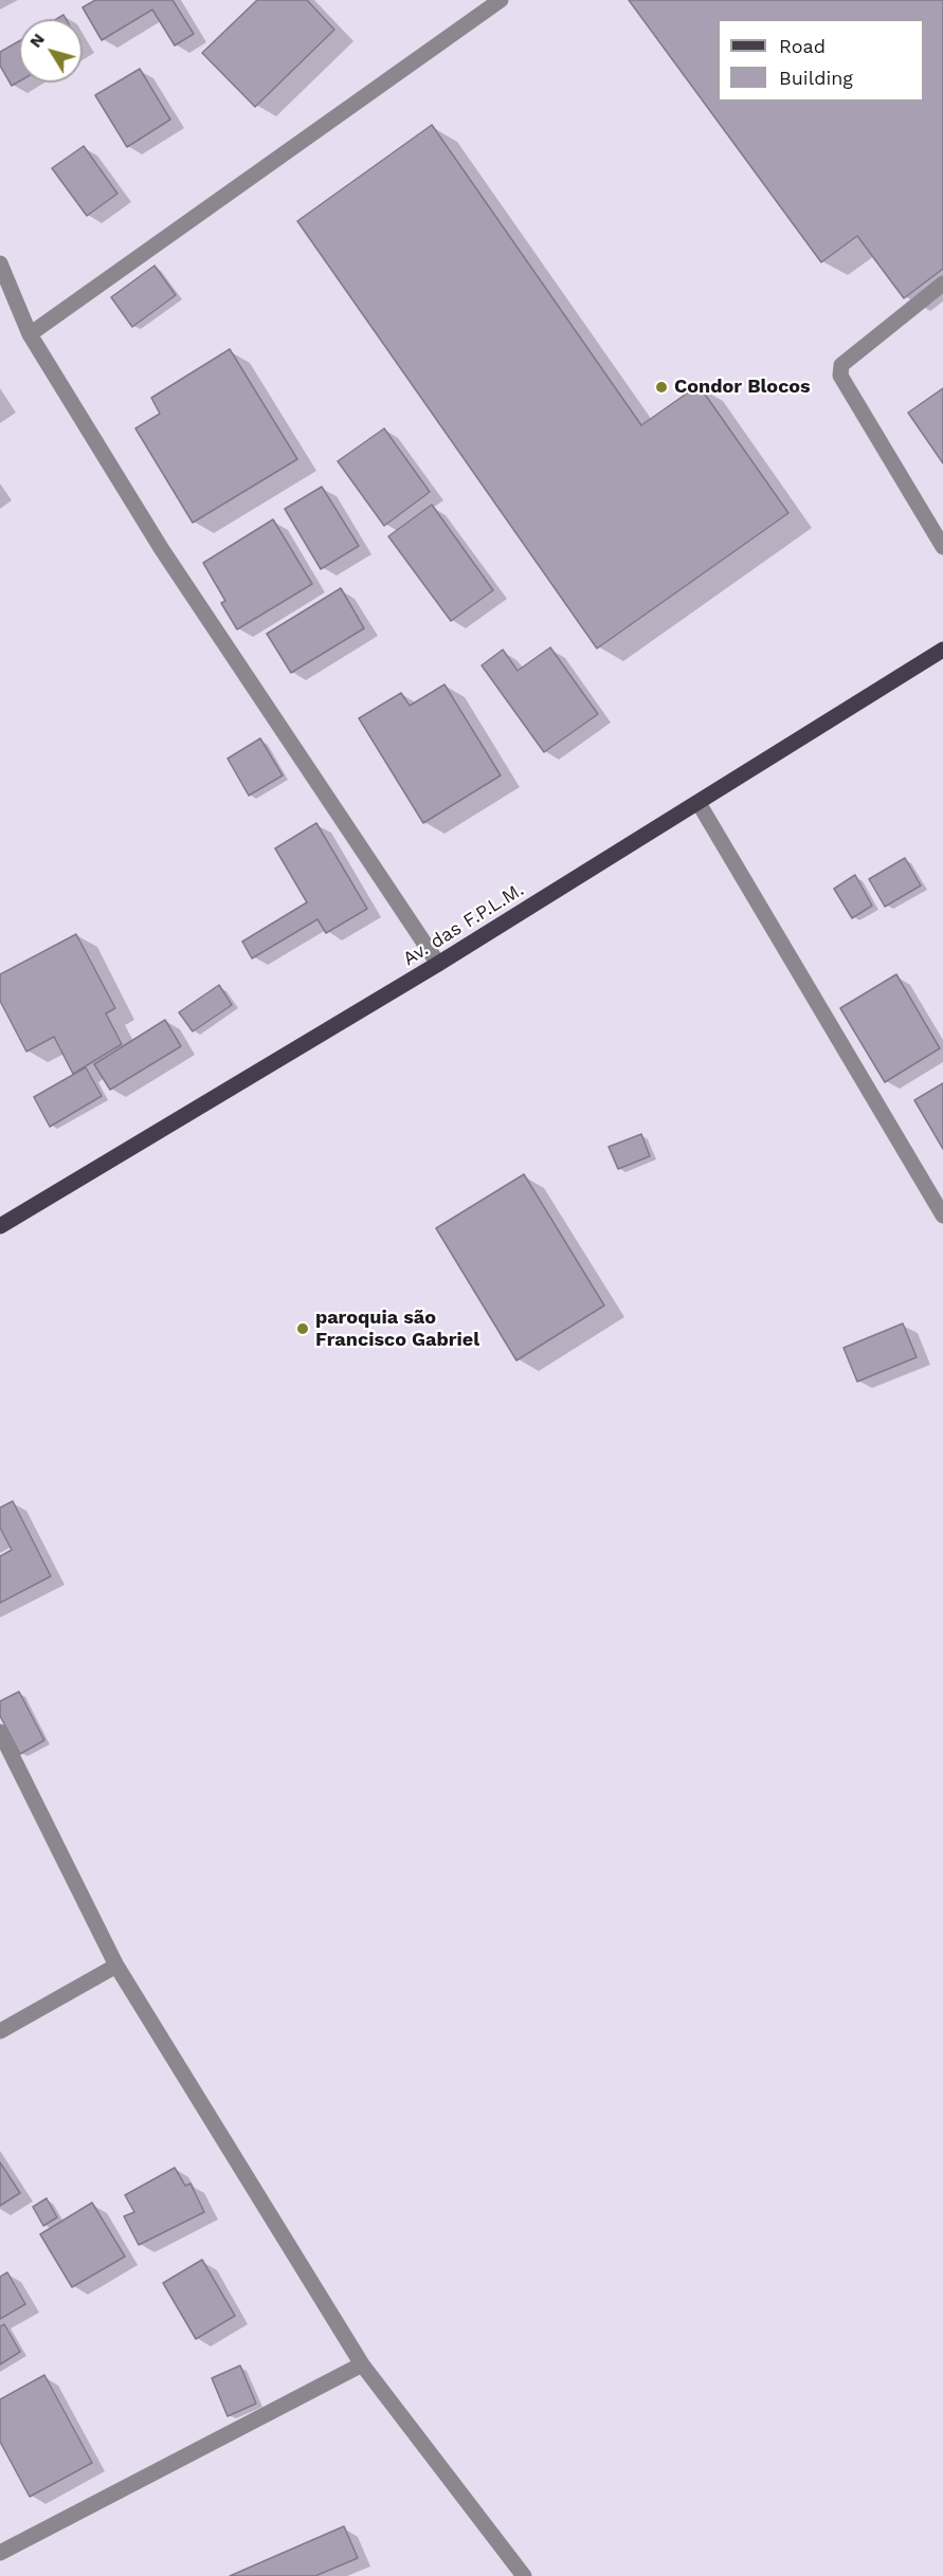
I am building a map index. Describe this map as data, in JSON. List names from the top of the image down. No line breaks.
{"streets":{"main road":["Av. das F.P.L.M."]},"places":["Condor Blocos","paroquia são Francisco Gabriel"],"legend":["Road","Building"],"north":"top left"}
